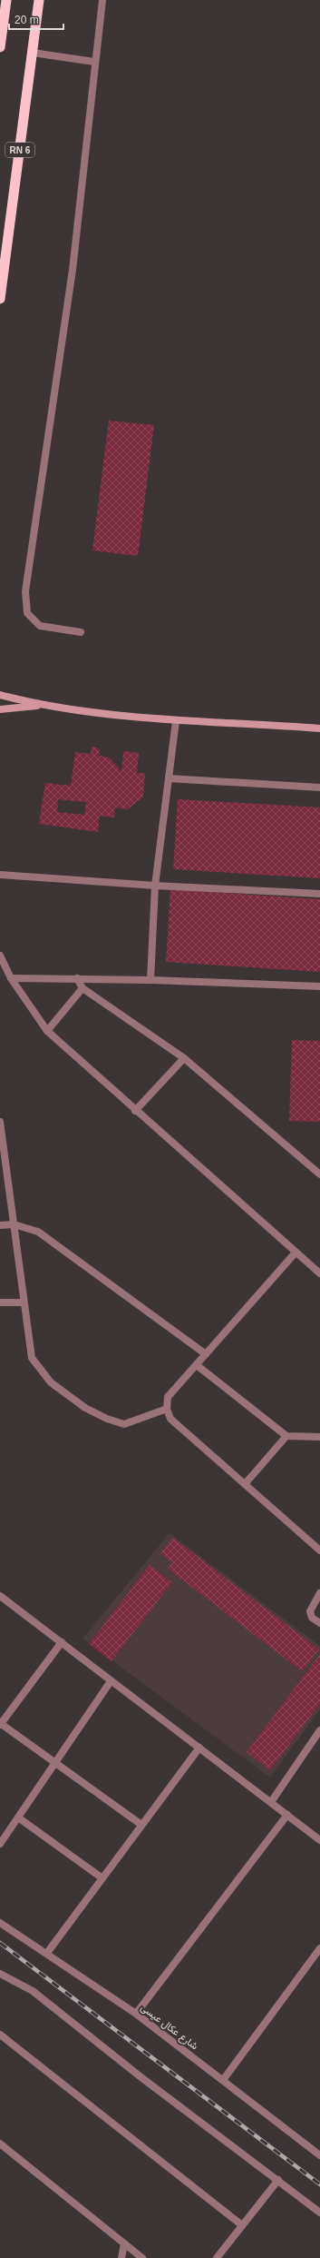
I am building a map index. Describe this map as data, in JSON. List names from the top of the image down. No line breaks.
{"streets":{"highway":["RN 6"],"street":["شارع عكال عيسى"]},"scale_bar":"20 m"}
